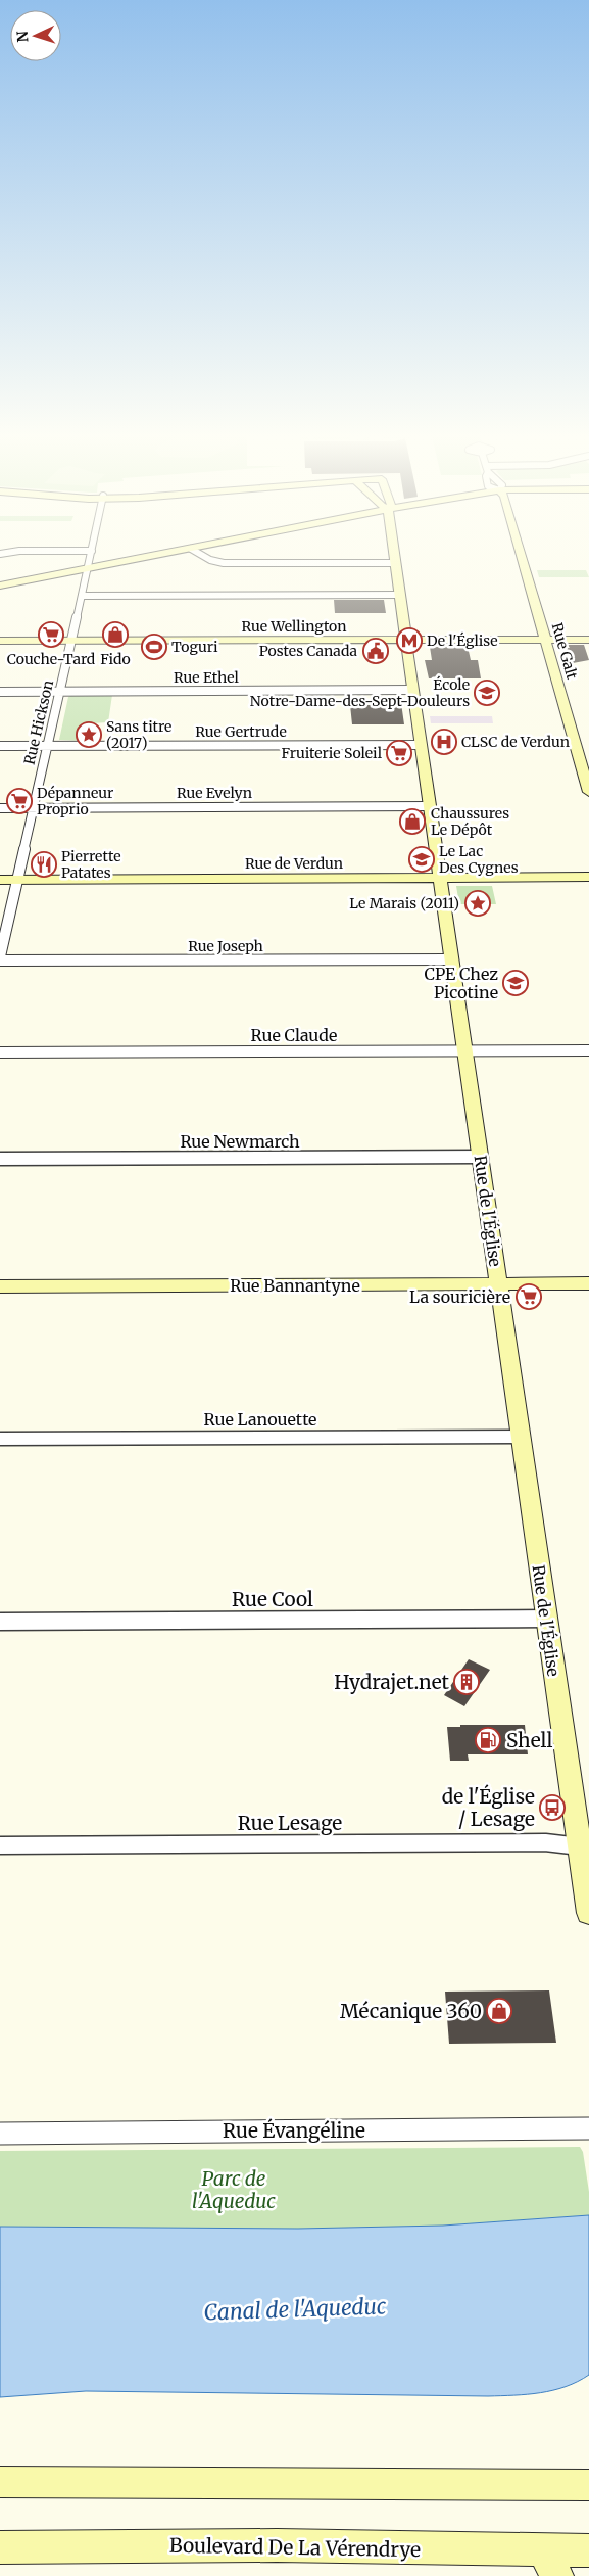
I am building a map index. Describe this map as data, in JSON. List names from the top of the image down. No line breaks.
{"streets":{"main road":["Rue Wellington","Rue Galt","Rue de Verdun","Rue de l'Église","Rue Bannantyne","Boulevard De La Vérendrye"],"street":["Rue Ethel","Rue Hickson","Rue Gertrude","Rue Evelyn","Rue Joseph","Rue Claude","Rue Newmarch","Rue Lanouette","Rue Cool","Rue Lesage","Rue Évangéline"]},"crossings":[["Rue Wellington","Rue Galt"],["Rue Wellington","Rue Hickson"],["Rue Wellington","Rue de l'Église"],["Rue Ethel","Rue Hickson"],["Rue Ethel","Rue de l'Église"],["Rue Hickson","Rue Gertrude"],["Rue Hickson","Rue Evelyn"],["Rue Hickson","Rue de Verdun"],["Rue Hickson","Rue Joseph"],["Rue Gertrude","Rue de l'Église"],["Rue Evelyn","Rue de l'Église"],["Rue de Verdun","Rue de l'Église"],["Rue Joseph","Rue de l'Église"],["Rue Claude","Rue de l'Église"],["Rue Newmarch","Rue de l'Église"],["Rue de l'Église","Rue Bannantyne"],["Rue de l'Église","Rue Lanouette"],["Rue de l'Église","Rue Cool"],["Rue de l'Église","Rue Lesage"]],"water":["Canal de l'Aqueduc"],"parks":["Parc de l'Aqueduc"],"places":{"supermarket":["Couche-Tard","Fruiterie Soleil","Dépanneur Proprio","La souricière"],"shop":["Fido","Chaussures Le Dépôt","Mécanique 360"],"metro station":["De l'Église"],"sports":["Toguri"],"public building":["Postes Canada"],"school or university":["École Notre-Dame-des-Sept-Douleurs","Le Lac Des Cygnes","CPE Chez Picotine"],"place":["Sans titre (2017)","Le Marais (2011)"],"hospital":["CLSC de Verdun"],"restaurant":["Pierrette Patates"],"building":["Hydrajet.net"],"fuel station":["Shell"],"bus stop":["de l'Église / Lesage"]},"north":"left"}
